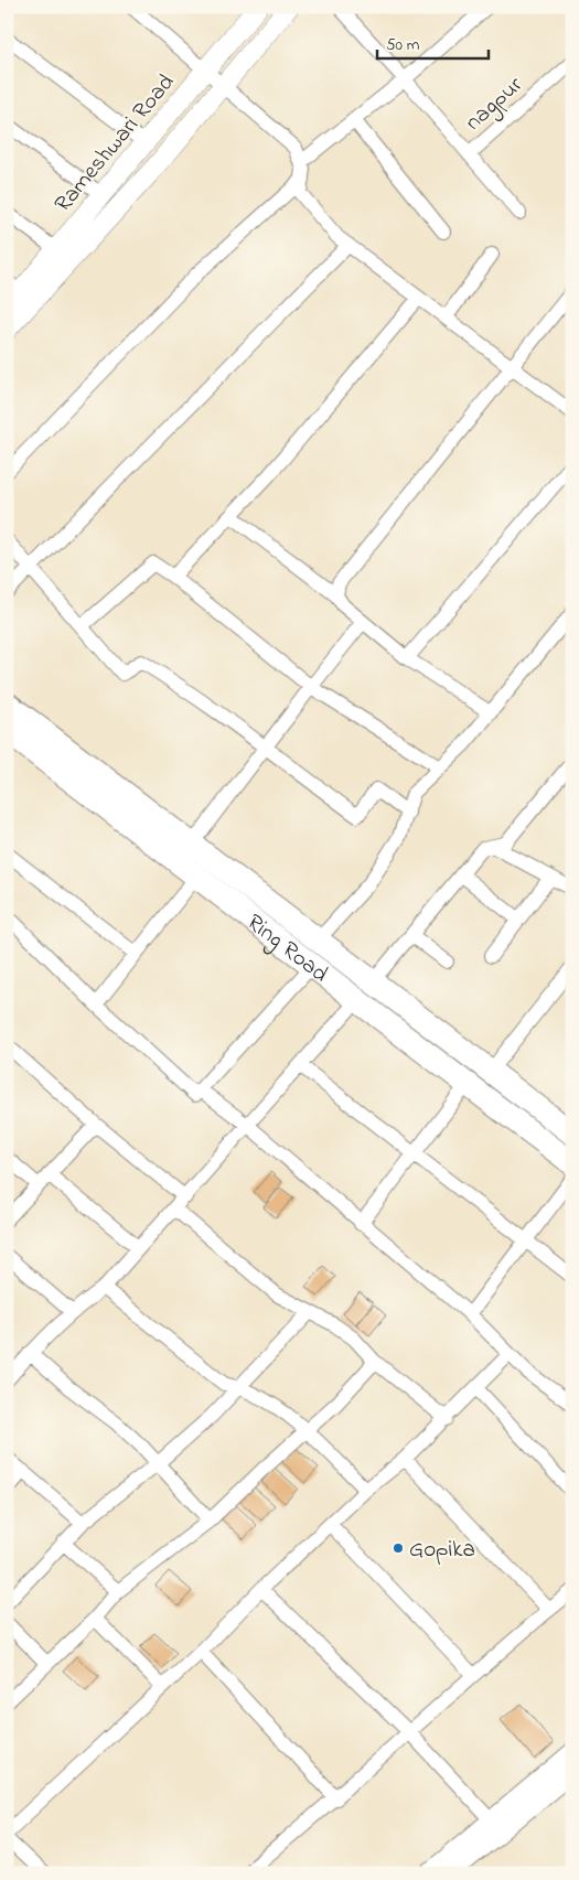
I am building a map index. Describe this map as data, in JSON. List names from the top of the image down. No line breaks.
{"streets":{"highway":["Ring Road"],"main road":["Rameshwari Road"],"street":["nagpur"]},"places":["Gopika"],"scale_bar":"50 m"}
